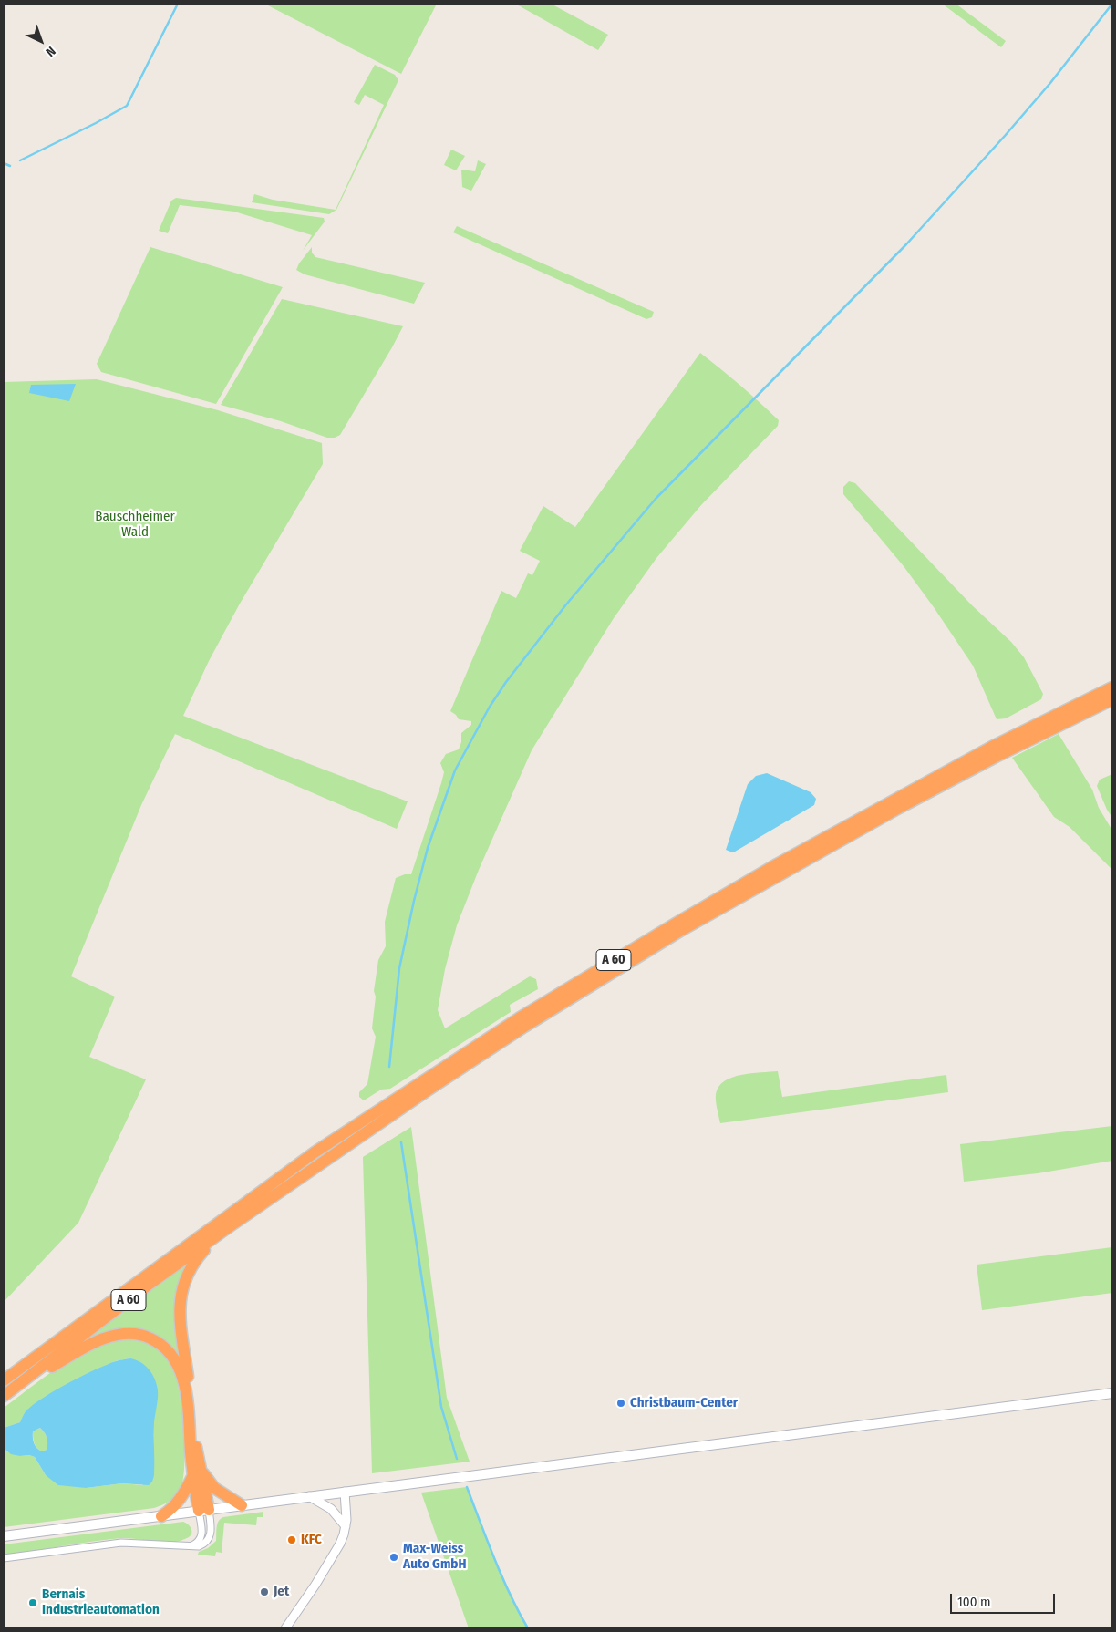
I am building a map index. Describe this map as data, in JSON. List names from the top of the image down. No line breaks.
{"streets":{"highway":["A 60"]},"parks":["Bauschheimer Wald"],"places":["Christbaum-Center","KFC","Max-Weiss Auto GmbH","Jet","Bernais Industrieautomation"],"scale_bar":"100 m","north":"bottom right"}
